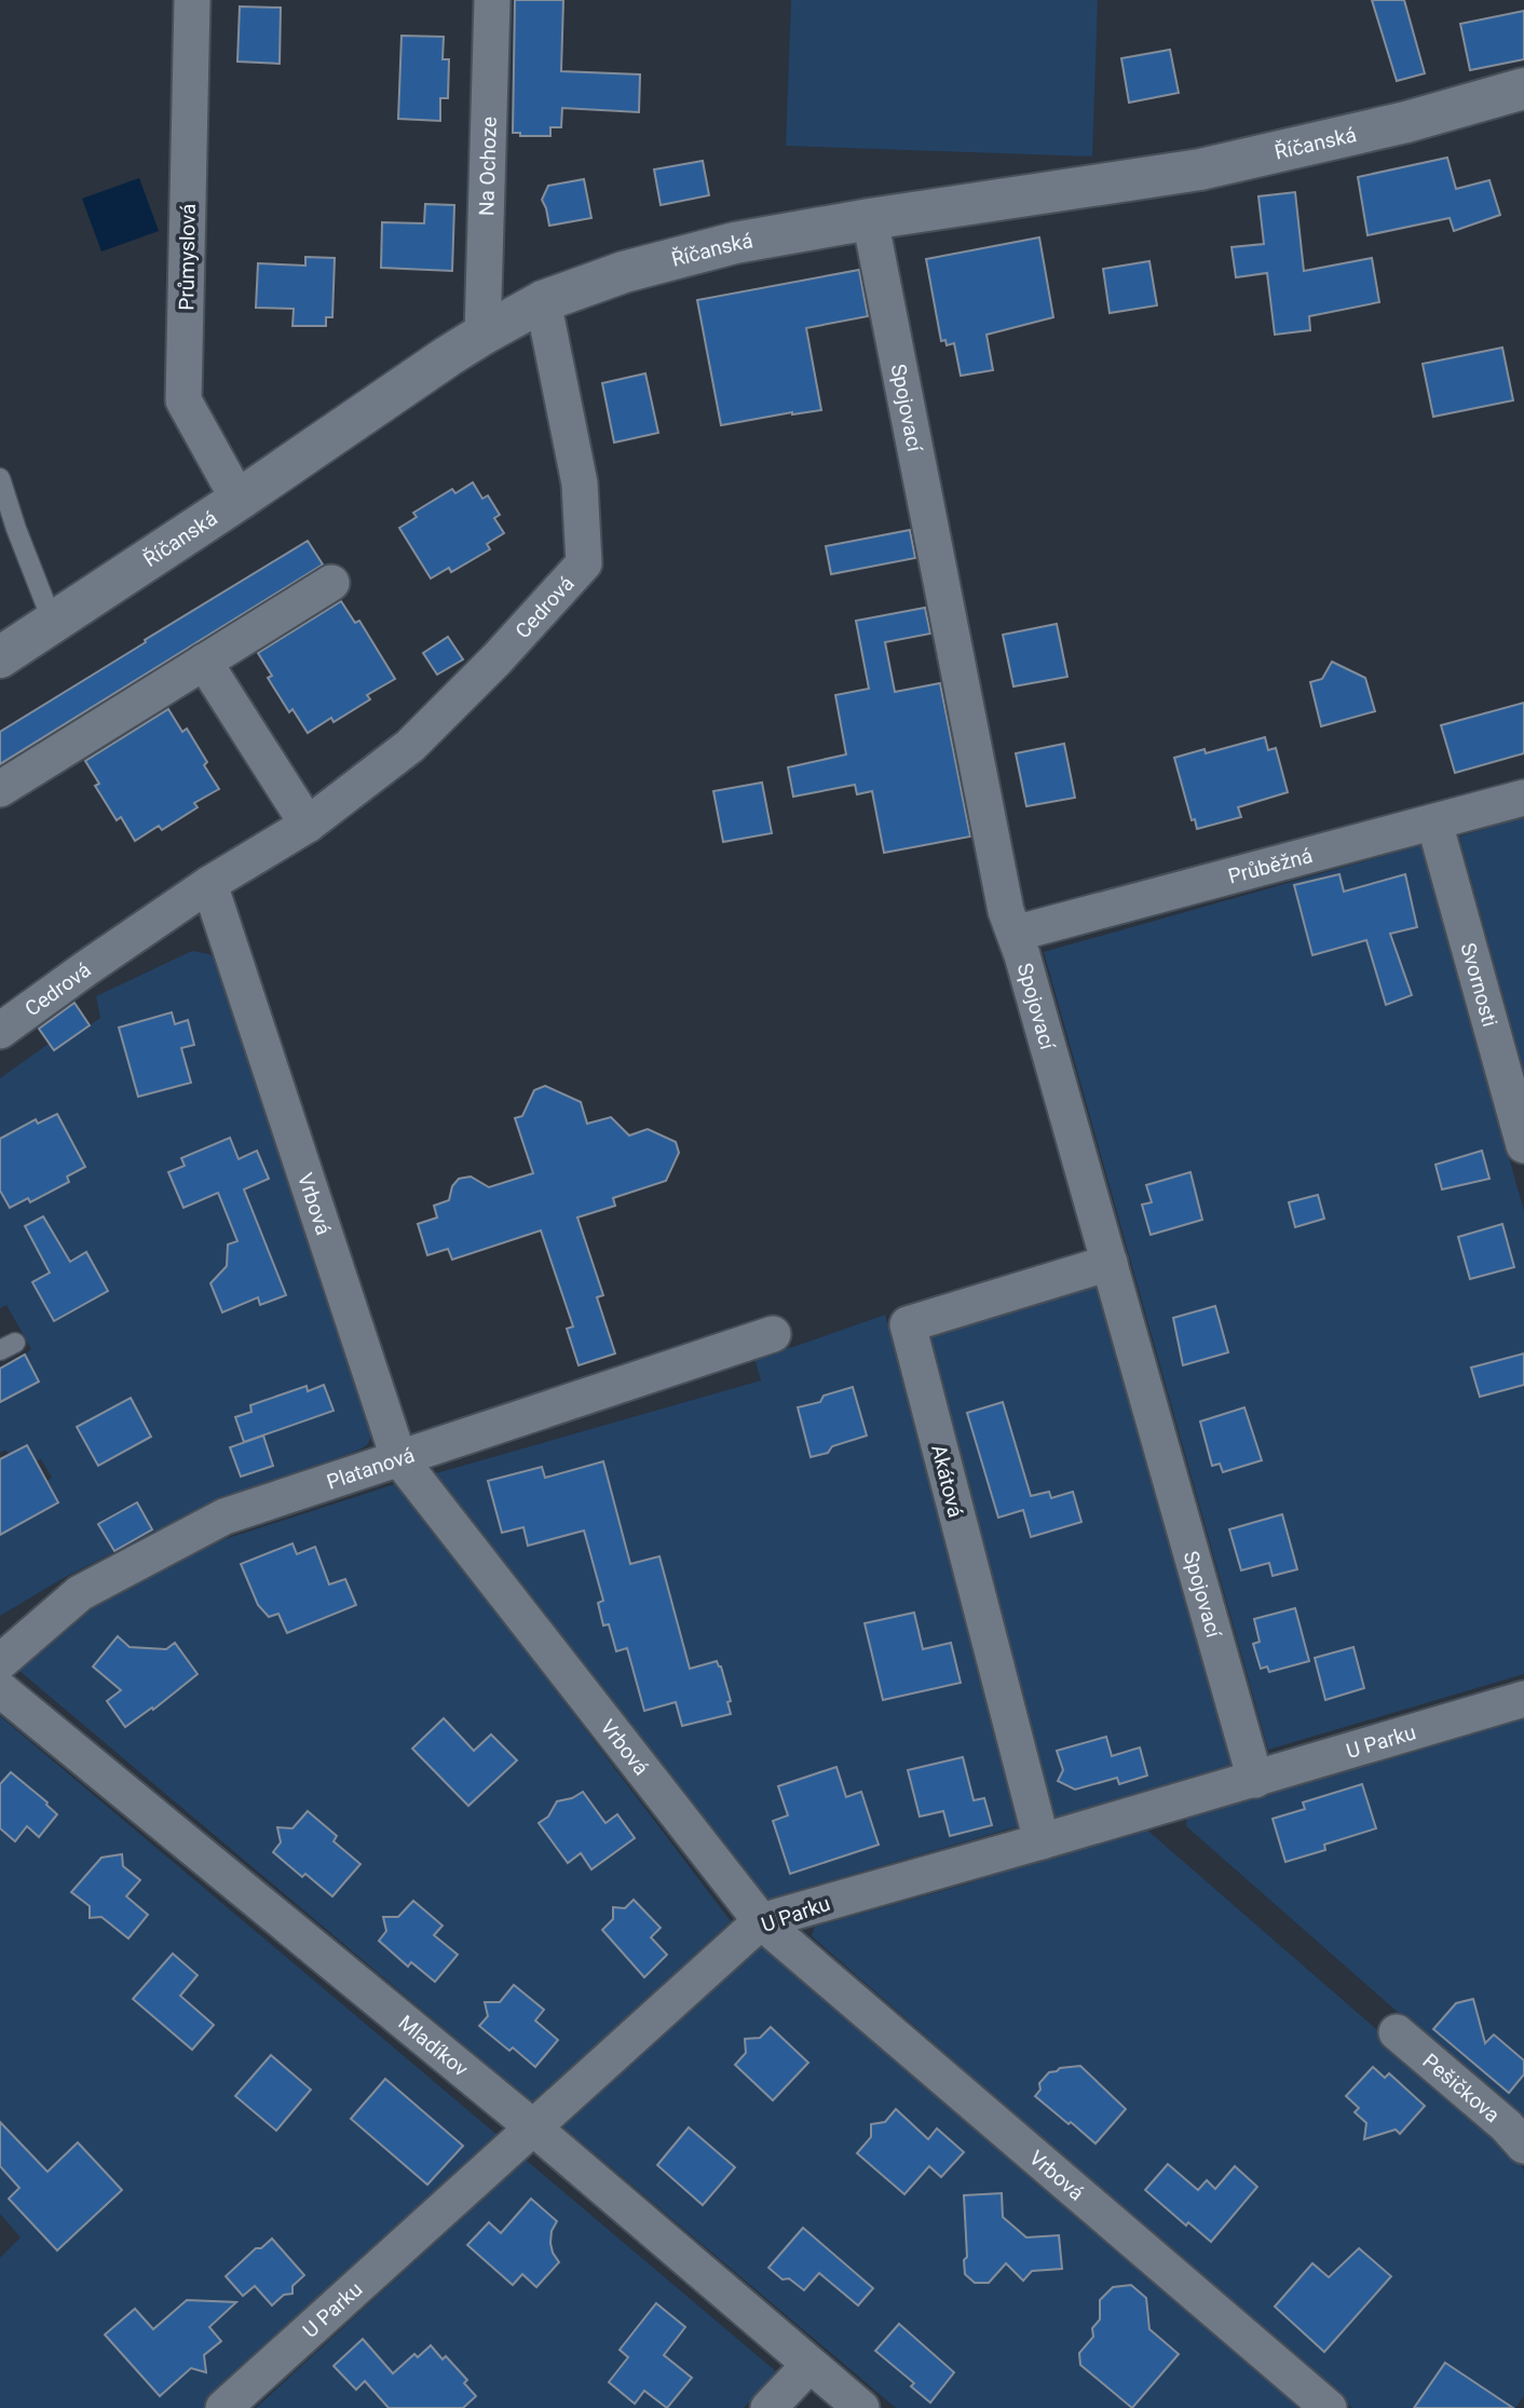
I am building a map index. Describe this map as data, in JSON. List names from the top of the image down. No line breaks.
{"streets":{"main road":["Říčanská"],"street":["Na Ochoze","Průmyslová","Spojovací","Cedrová","Průběžná","Svornosti","Vrbová","Platanová","Akátová","U Parku","Mladíkov","Pešičkova"]},"crossings":[["Říčanská","Na Ochoze"],["Říčanská","Průmyslová"],["Říčanská","Spojovací"],["Říčanská","Cedrová"],["Spojovací","Průběžná"],["Spojovací","Akátová"],["Spojovací","U Parku"],["Cedrová","Vrbová"],["Průběžná","Svornosti"],["Vrbová","Platanová"],["Vrbová","U Parku"],["Akátová","U Parku"],["U Parku","Mladíkov"]]}
